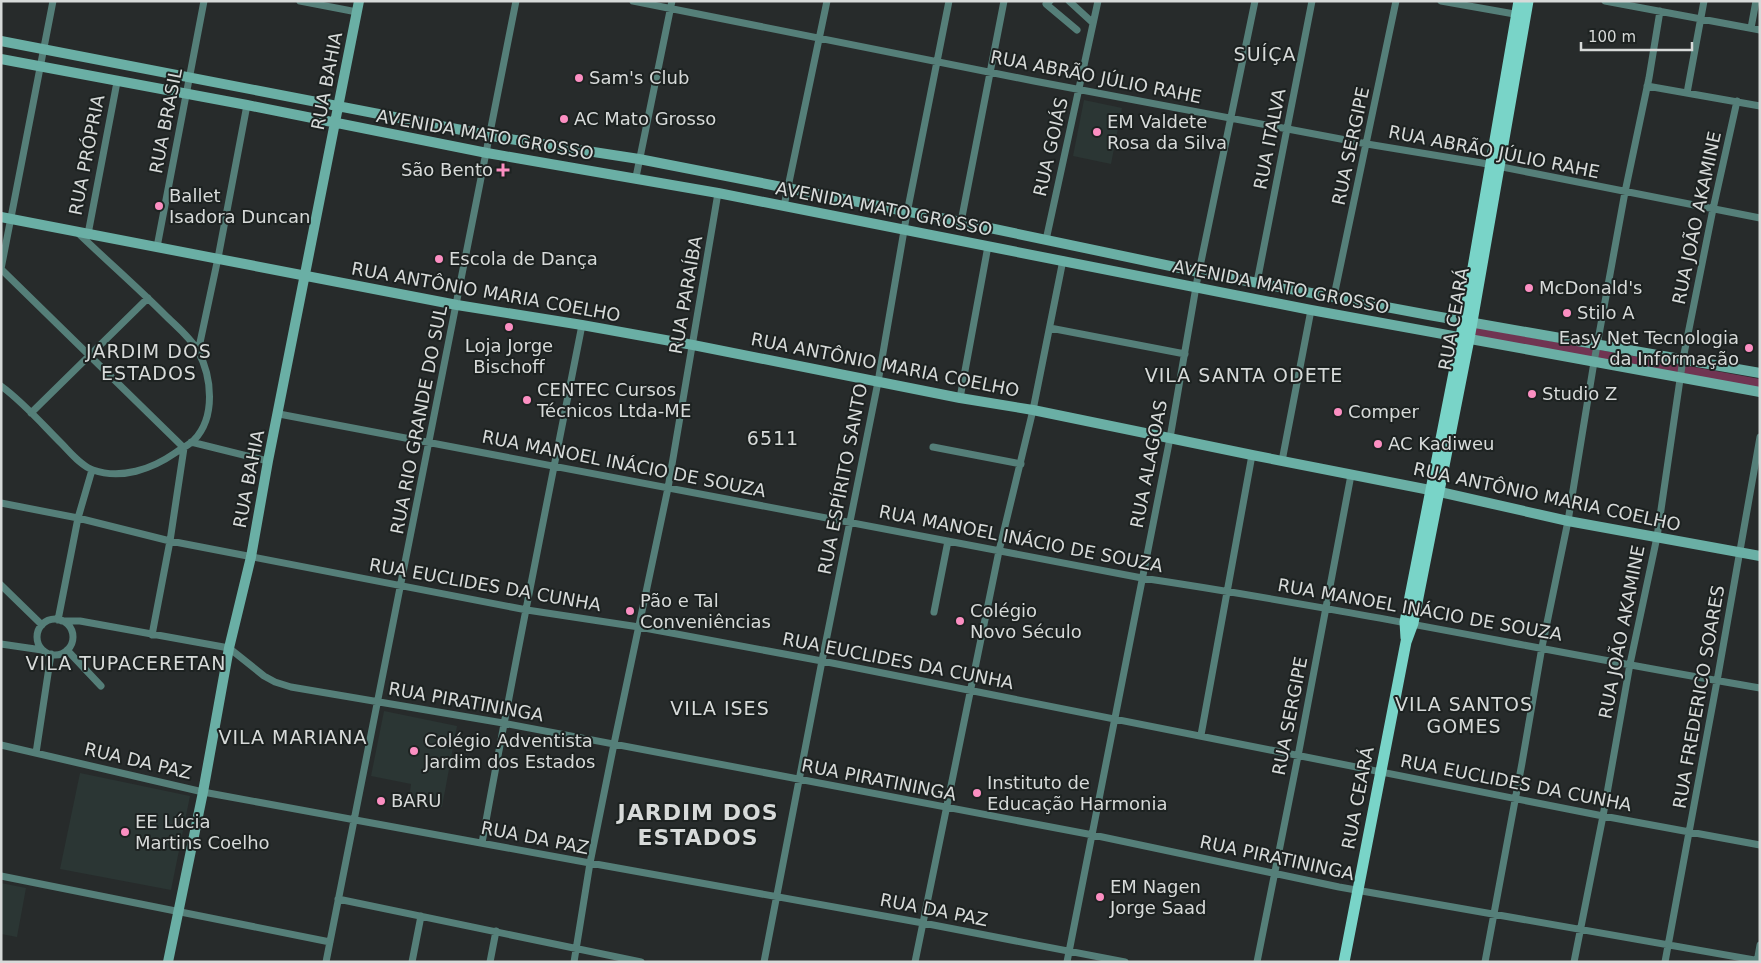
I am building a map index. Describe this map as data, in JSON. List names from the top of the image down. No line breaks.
{"streets":{"main road":["RUA BAHIA","AVENIDA MATO GROSSO","RUA ANTÔNIO MARIA COELHO","RUA CEARÁ"],"street":["RUA ABRÃO JÚLIO RAHE","RUA BRASIL","RUA ITALVA","RUA SERGIPE","RUA GOIÁS","RUA PRÓPRIA","RUA JOÃO AKAMINE","RUA PARAÍBA","RUA RIO GRANDE DO SUL","RUA MANOEL INÁCIO DE SOUZA","RUA ALAGOAS","RUA ESPÍRITO SANTO","RUA EUCLIDES DA CUNHA","RUA FREDERICO SOARES","RUA PIRATININGA","RUA DA PAZ"]},"crossings":[["RUA ABRÃO JÚLIO RAHE","RUA ITALVA"],["RUA ABRÃO JÚLIO RAHE","RUA SERGIPE"],["RUA ABRÃO JÚLIO RAHE","RUA GOIÁS"],["RUA ABRÃO JÚLIO RAHE","RUA JOÃO AKAMINE"],["RUA ABRÃO JÚLIO RAHE","RUA CEARÁ"],["RUA ABRÃO JÚLIO RAHE","RUA ALAGOAS"],["RUA ABRÃO JÚLIO RAHE","RUA ESPÍRITO SANTO"],["RUA BAHIA","AVENIDA MATO GROSSO"],["RUA BAHIA","RUA ANTÔNIO MARIA COELHO"],["RUA BAHIA","RUA MANOEL INÁCIO DE SOUZA"],["RUA BAHIA","RUA EUCLIDES DA CUNHA"],["RUA BAHIA","RUA PIRATININGA"],["RUA BAHIA","RUA DA PAZ"],["RUA BRASIL","AVENIDA MATO GROSSO"],["RUA BRASIL","RUA ANTÔNIO MARIA COELHO"],["AVENIDA MATO GROSSO","RUA ITALVA"],["AVENIDA MATO GROSSO","RUA SERGIPE"],["AVENIDA MATO GROSSO","RUA GOIÁS"],["AVENIDA MATO GROSSO","RUA PRÓPRIA"],["AVENIDA MATO GROSSO","RUA JOÃO AKAMINE"],["AVENIDA MATO GROSSO","RUA PARAÍBA"],["AVENIDA MATO GROSSO","RUA CEARÁ"],["AVENIDA MATO GROSSO","RUA RIO GRANDE DO SUL"],["AVENIDA MATO GROSSO","RUA ALAGOAS"],["AVENIDA MATO GROSSO","RUA ESPÍRITO SANTO"],["RUA SERGIPE","RUA ANTÔNIO MARIA COELHO"],["RUA SERGIPE","RUA MANOEL INÁCIO DE SOUZA"],["RUA SERGIPE","RUA EUCLIDES DA CUNHA"],["RUA SERGIPE","RUA PIRATININGA"],["RUA PRÓPRIA","RUA ANTÔNIO MARIA COELHO"],["RUA JOÃO AKAMINE","RUA ANTÔNIO MARIA COELHO"],["RUA JOÃO AKAMINE","RUA MANOEL INÁCIO DE SOUZA"],["RUA JOÃO AKAMINE","RUA EUCLIDES DA CUNHA"],["RUA JOÃO AKAMINE","RUA PIRATININGA"],["RUA ANTÔNIO MARIA COELHO","RUA PARAÍBA"],["RUA ANTÔNIO MARIA COELHO","RUA CEARÁ"],["RUA ANTÔNIO MARIA COELHO","RUA RIO GRANDE DO SUL"],["RUA ANTÔNIO MARIA COELHO","RUA ALAGOAS"],["RUA ANTÔNIO MARIA COELHO","RUA ESPÍRITO SANTO"],["RUA ANTÔNIO MARIA COELHO","RUA FREDERICO SOARES"],["RUA PARAÍBA","RUA MANOEL INÁCIO DE SOUZA"],["RUA PARAÍBA","RUA EUCLIDES DA CUNHA"],["RUA PARAÍBA","RUA PIRATININGA"],["RUA PARAÍBA","RUA DA PAZ"],["RUA CEARÁ","RUA MANOEL INÁCIO DE SOUZA"],["RUA CEARÁ","RUA EUCLIDES DA CUNHA"],["RUA CEARÁ","RUA PIRATININGA"],["RUA RIO GRANDE DO SUL","RUA MANOEL INÁCIO DE SOUZA"],["RUA RIO GRANDE DO SUL","RUA EUCLIDES DA CUNHA"],["RUA RIO GRANDE DO SUL","RUA PIRATININGA"],["RUA RIO GRANDE DO SUL","RUA DA PAZ"],["RUA MANOEL INÁCIO DE SOUZA","RUA ALAGOAS"],["RUA MANOEL INÁCIO DE SOUZA","RUA ESPÍRITO SANTO"],["RUA MANOEL INÁCIO DE SOUZA","RUA FREDERICO SOARES"],["RUA ALAGOAS","RUA EUCLIDES DA CUNHA"],["RUA ALAGOAS","RUA PIRATININGA"],["RUA ALAGOAS","RUA DA PAZ"],["RUA ESPÍRITO SANTO","RUA EUCLIDES DA CUNHA"],["RUA ESPÍRITO SANTO","RUA PIRATININGA"],["RUA ESPÍRITO SANTO","RUA DA PAZ"],["RUA EUCLIDES DA CUNHA","RUA FREDERICO SOARES"],["RUA FREDERICO SOARES","RUA PIRATININGA"]],"districts":["SUÍÇA","JARDIM DOS ESTADOS","VILA SANTA ODETE","6511","VILA TUPACERETAN","VILA SANTOS GOMES","VILA ISES","VILA MARIANA","JARDIM DOS ESTADOS"],"places":{"other":["Sam's Club","AC Mato Grosso","EM Valdete Rosa da Silva","Ballet Isadora Duncan","Escola de Dança","McDonald's","Stilo A","Loja Jorge Bischoff","Easy Net Tecnologia da Informação","Studio Z","CENTEC Cursos Técnicos Ltda-ME","Comper","AC Kadiweu","Pão e Tal Conveniências","Colégio Novo Século","Colégio Adventista Jardim dos Estados","Instituto de Educação Harmonia","BARU","EE Lúcia Martins Coelho","EM Nagen Jorge Saad"],"health":["São Bento"]},"scale_bar":"100 m"}
